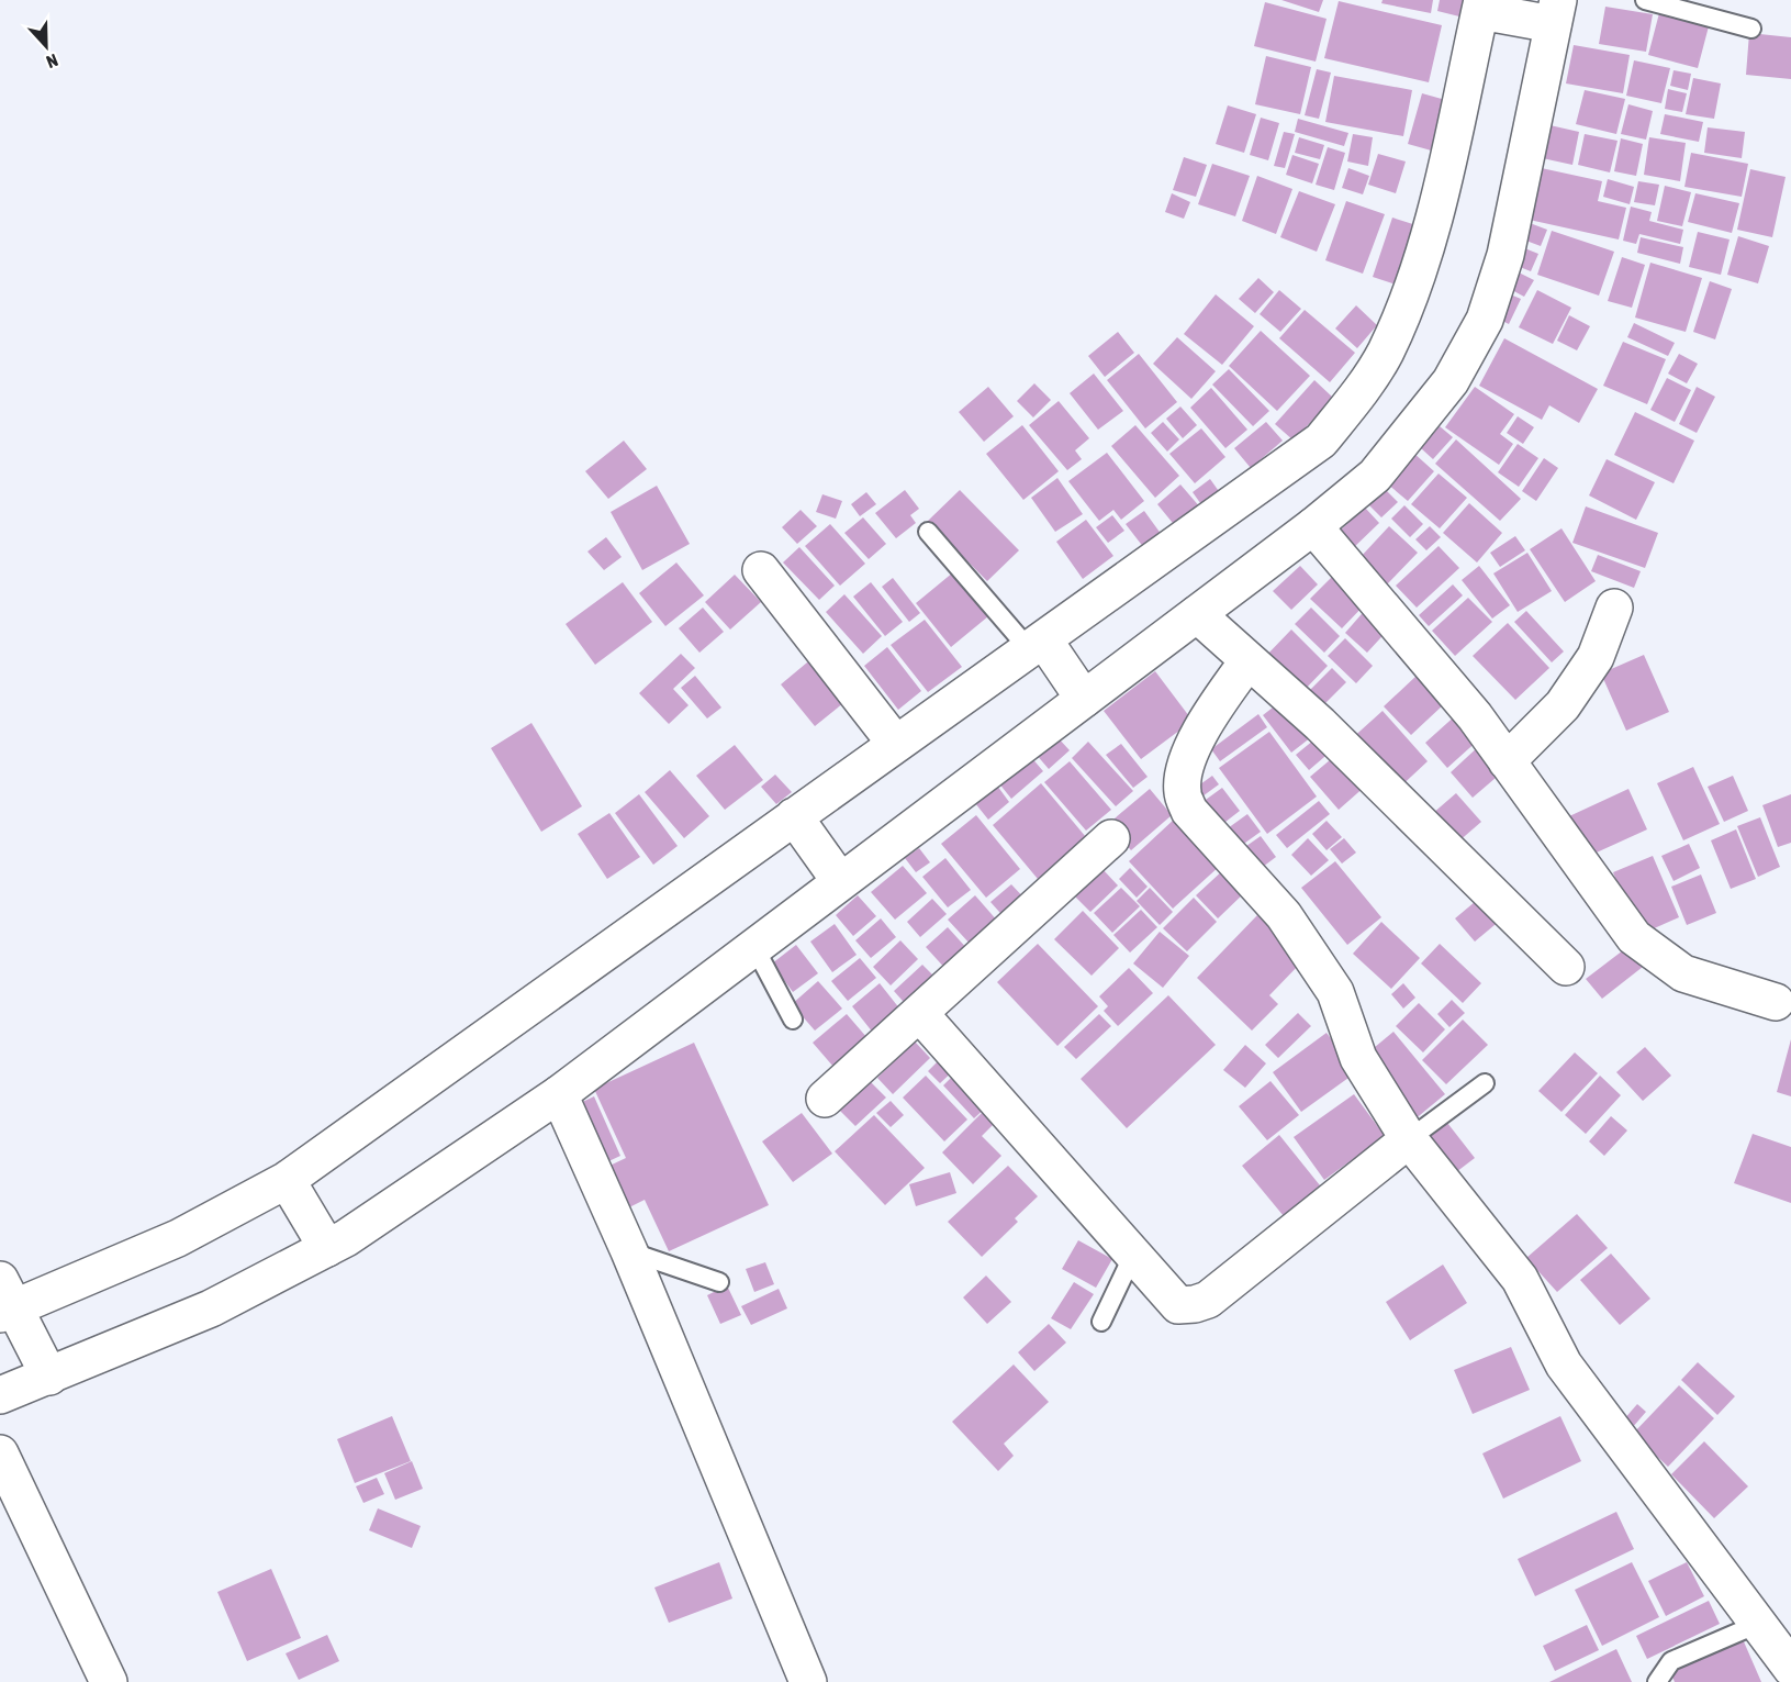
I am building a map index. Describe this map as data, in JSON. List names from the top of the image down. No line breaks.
{"north":"bottom"}
